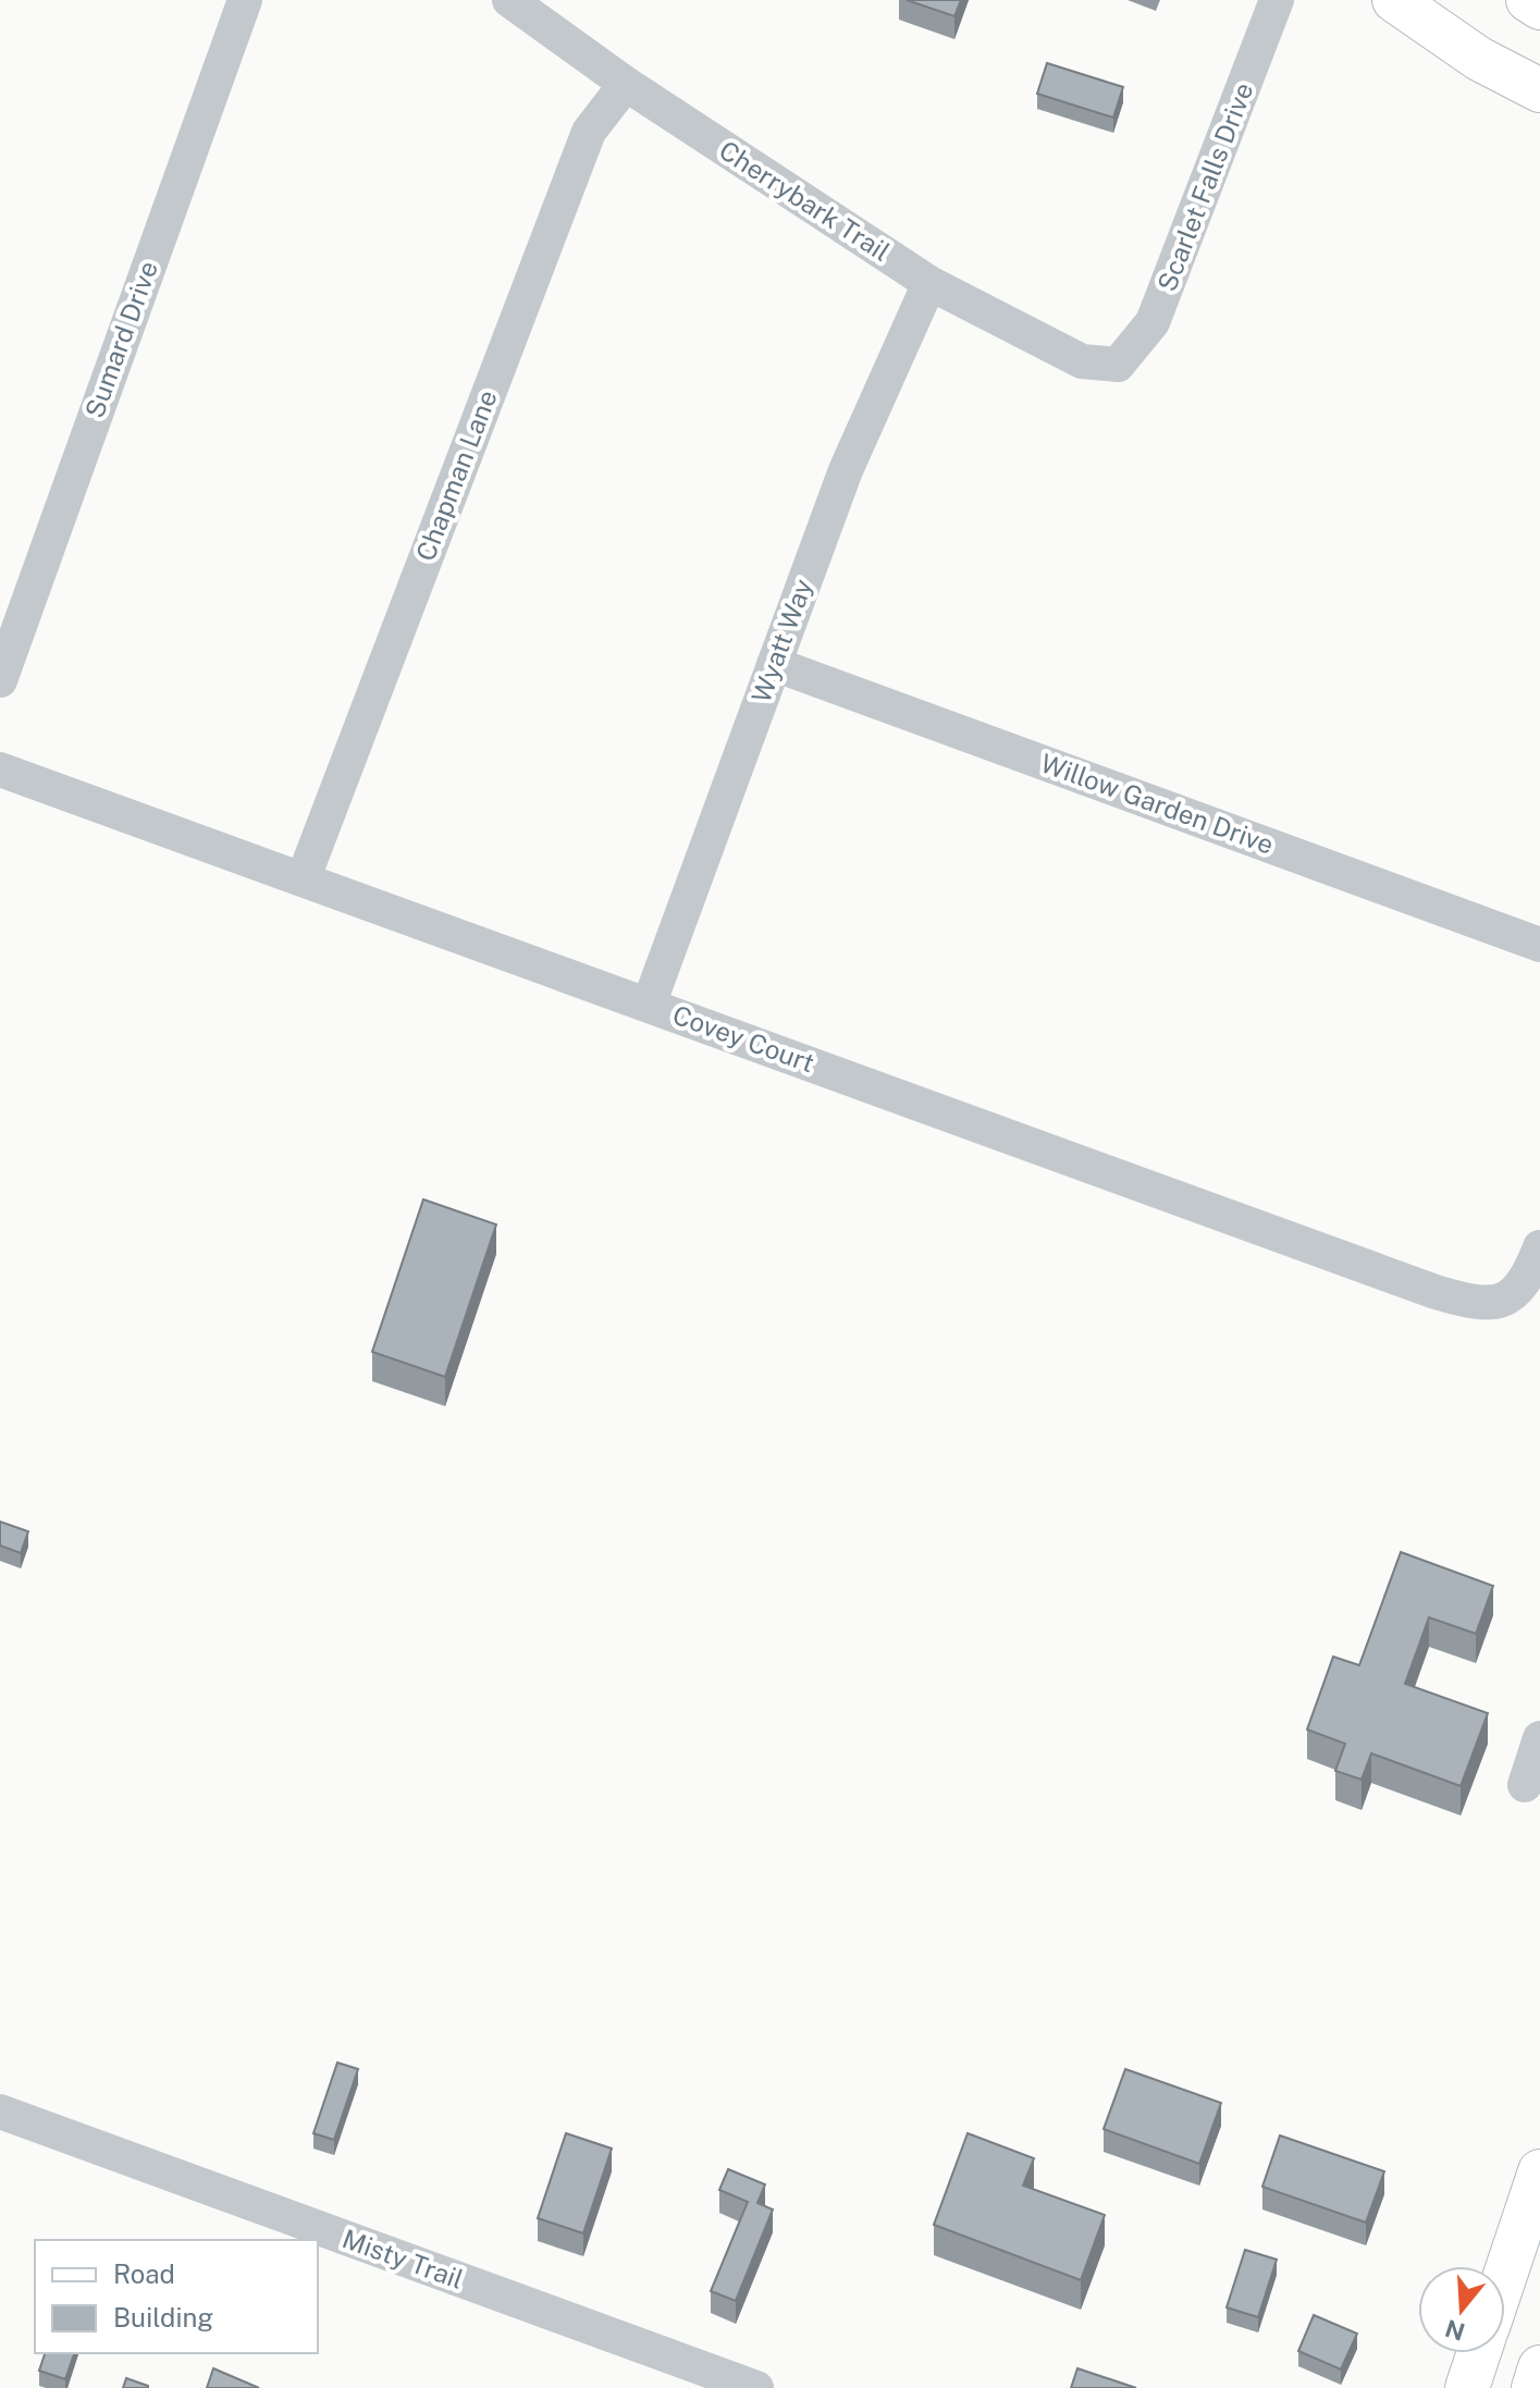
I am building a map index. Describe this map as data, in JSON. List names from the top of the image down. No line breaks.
{"streets":{"street":["Scarlet Falls Drive","Cherrybark Trail","Sumard Drive","Chapman Lane","Wyatt Way","Willow Garden Drive","Covey Court","Misty Trail"]},"crossings":[["Scarlet Falls Drive","Cherrybark Trail"],["Cherrybark Trail","Chapman Lane"],["Cherrybark Trail","Wyatt Way"],["Chapman Lane","Covey Court"],["Wyatt Way","Willow Garden Drive"],["Wyatt Way","Covey Court"]],"legend":["Road","Building"],"north":"bottom"}
